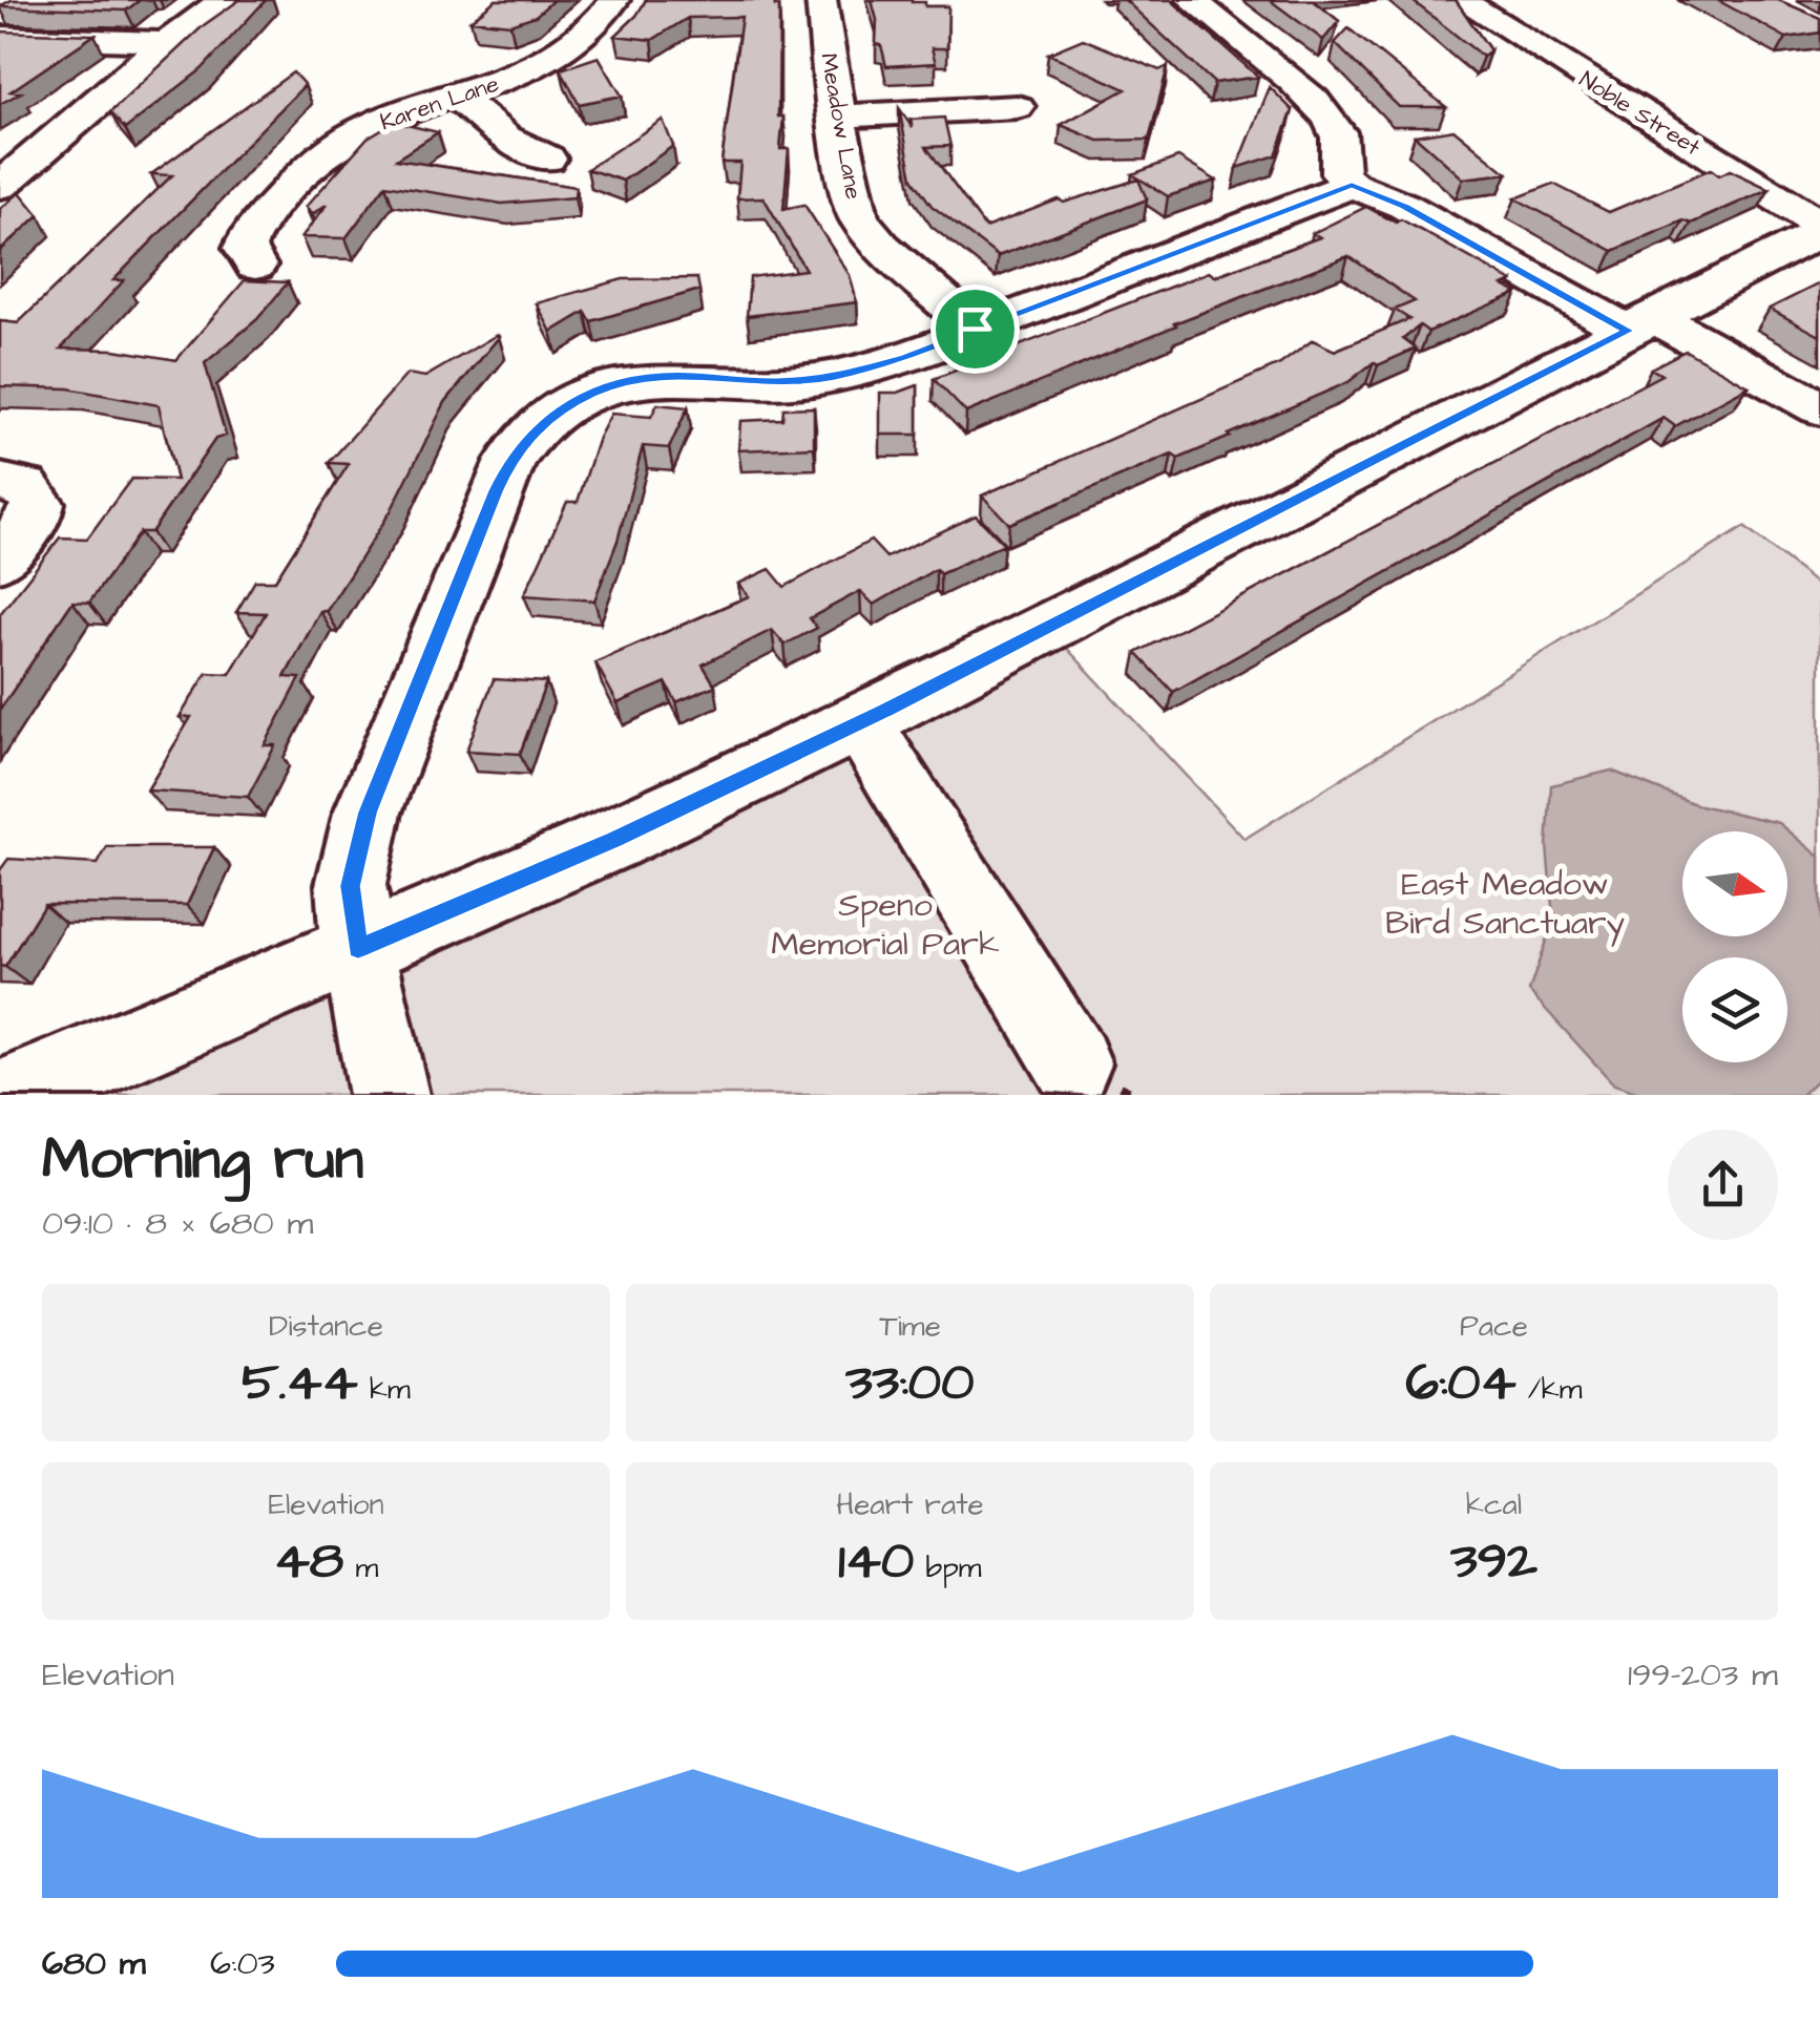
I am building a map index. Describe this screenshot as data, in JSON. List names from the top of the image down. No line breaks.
{"streets":{"street":["Karen Lane","Noble Street","Meadow Lane"]},"parks":["East Meadow Bird Sanctuary","Speno Memorial Park"],"north":"right","page":{"heading":["Morning run","09:10 · 8 × 680 m"],"stats":[["Distance","5.44 km"],["Time","33:00"],["Pace","6:04 /km"],["Elevation","48 m"],["Heart rate","140 bpm"],["kcal","392"]],"chart":["Elevation","199–203 m"],"list":[{"name":"680 m","note":"6:03"}]}}
